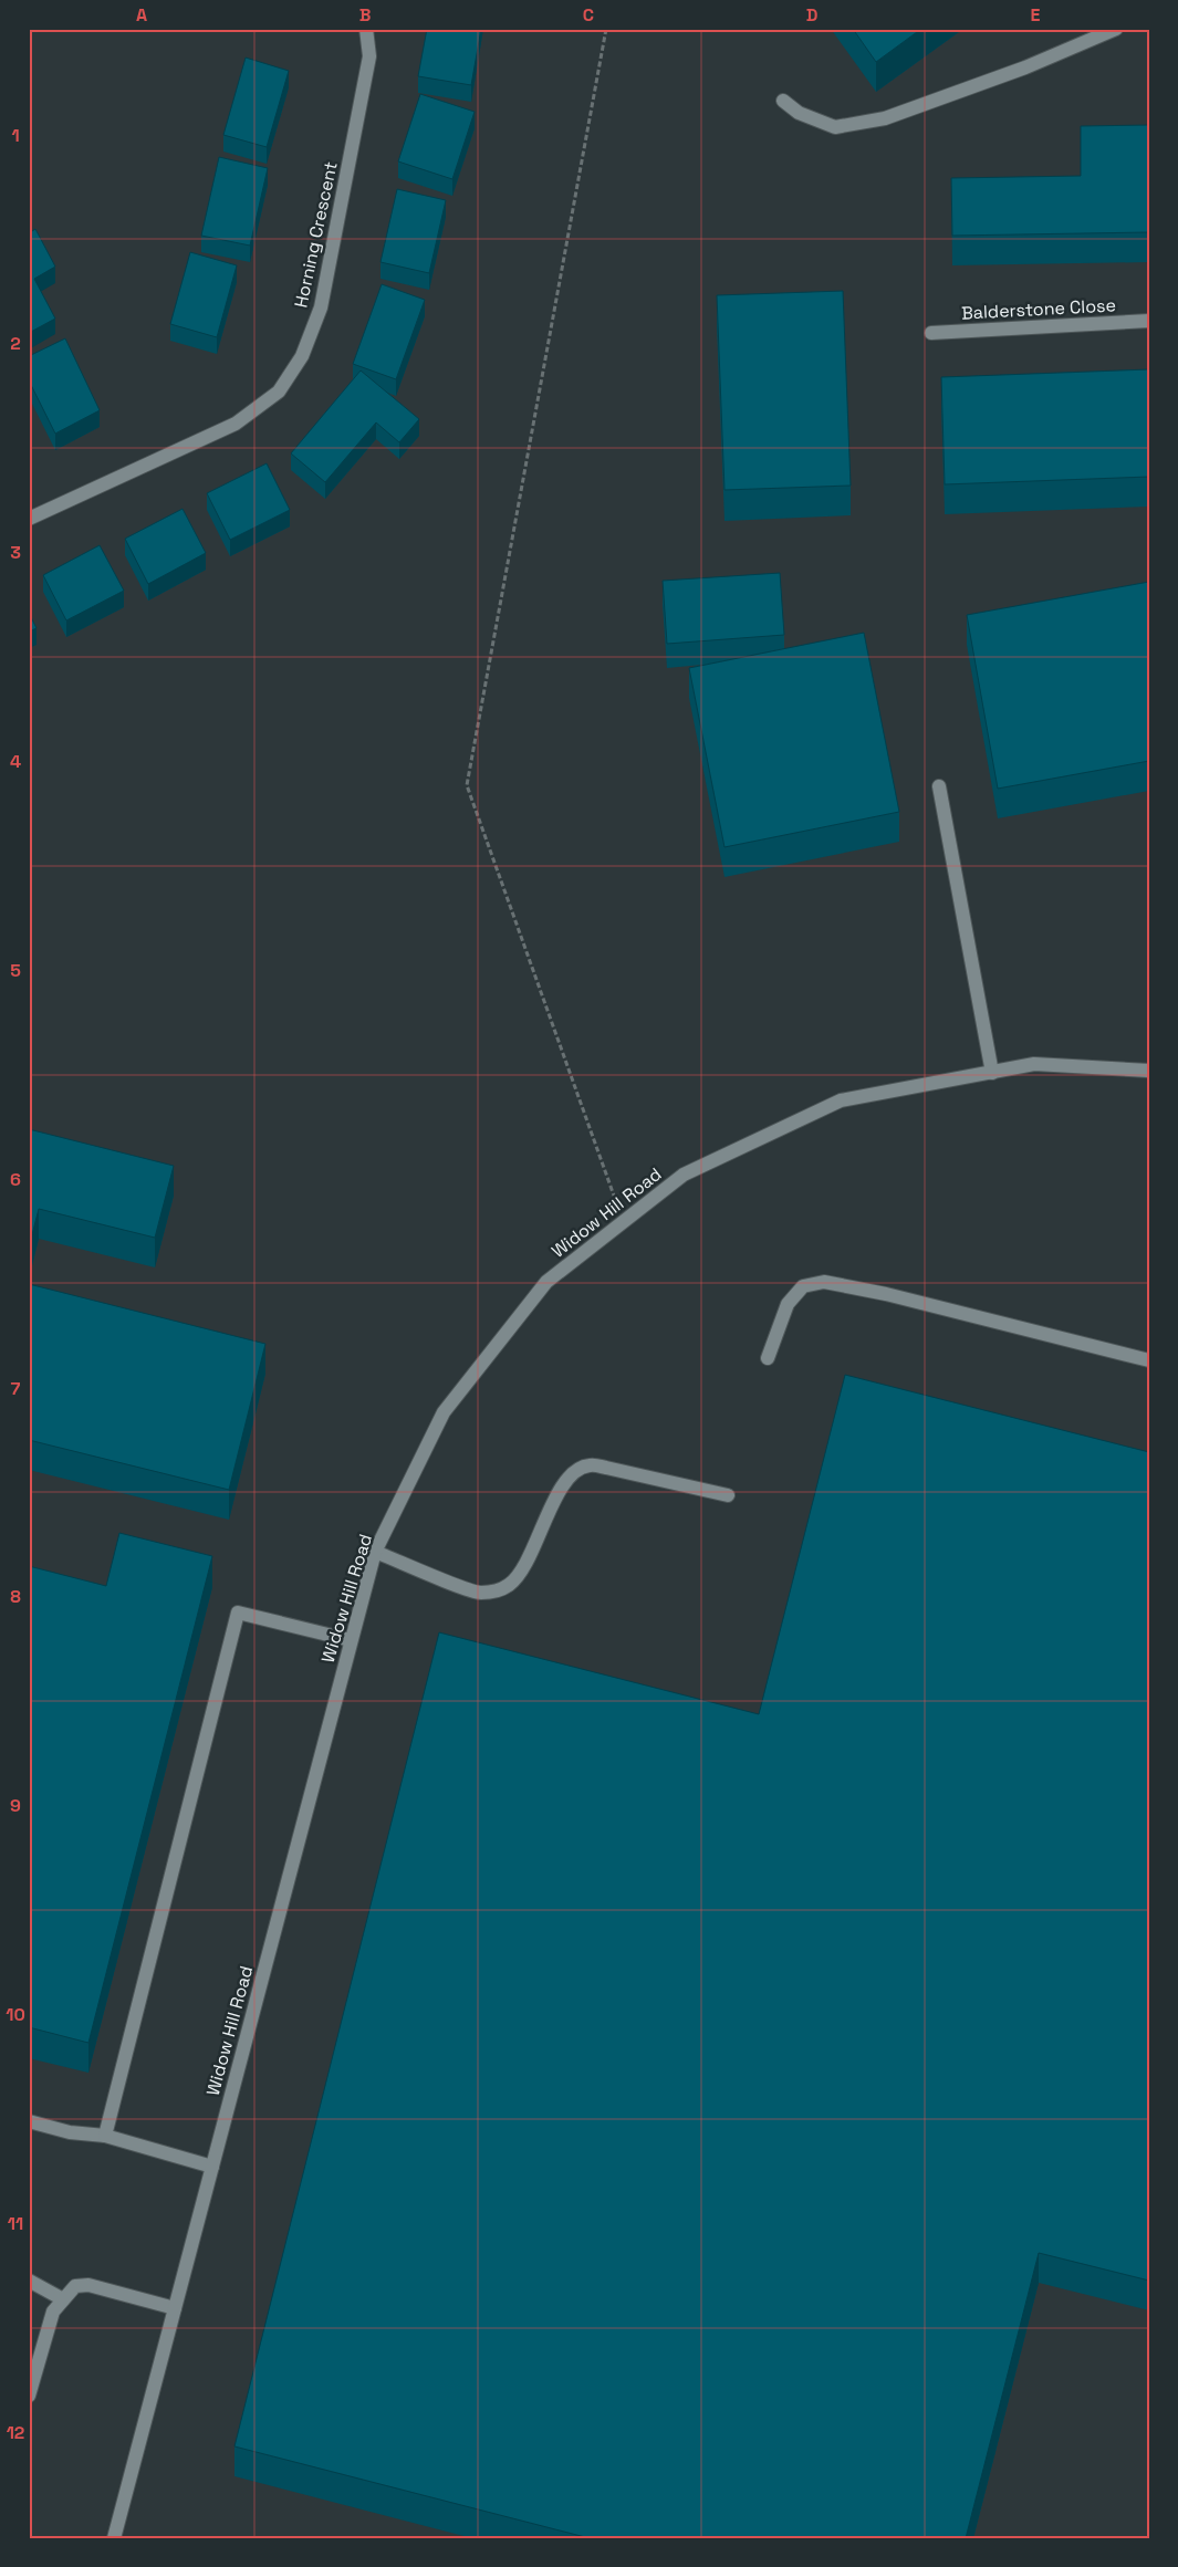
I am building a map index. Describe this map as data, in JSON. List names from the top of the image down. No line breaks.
{"streets":{"street":["Horning Crescent","Balderstone Close","Widow Hill Road"]},"grid":{"columns":["A","B","C","D","E"],"rows":["1","2","3","4","5","6","7","8","9","10","11","12"]}}
